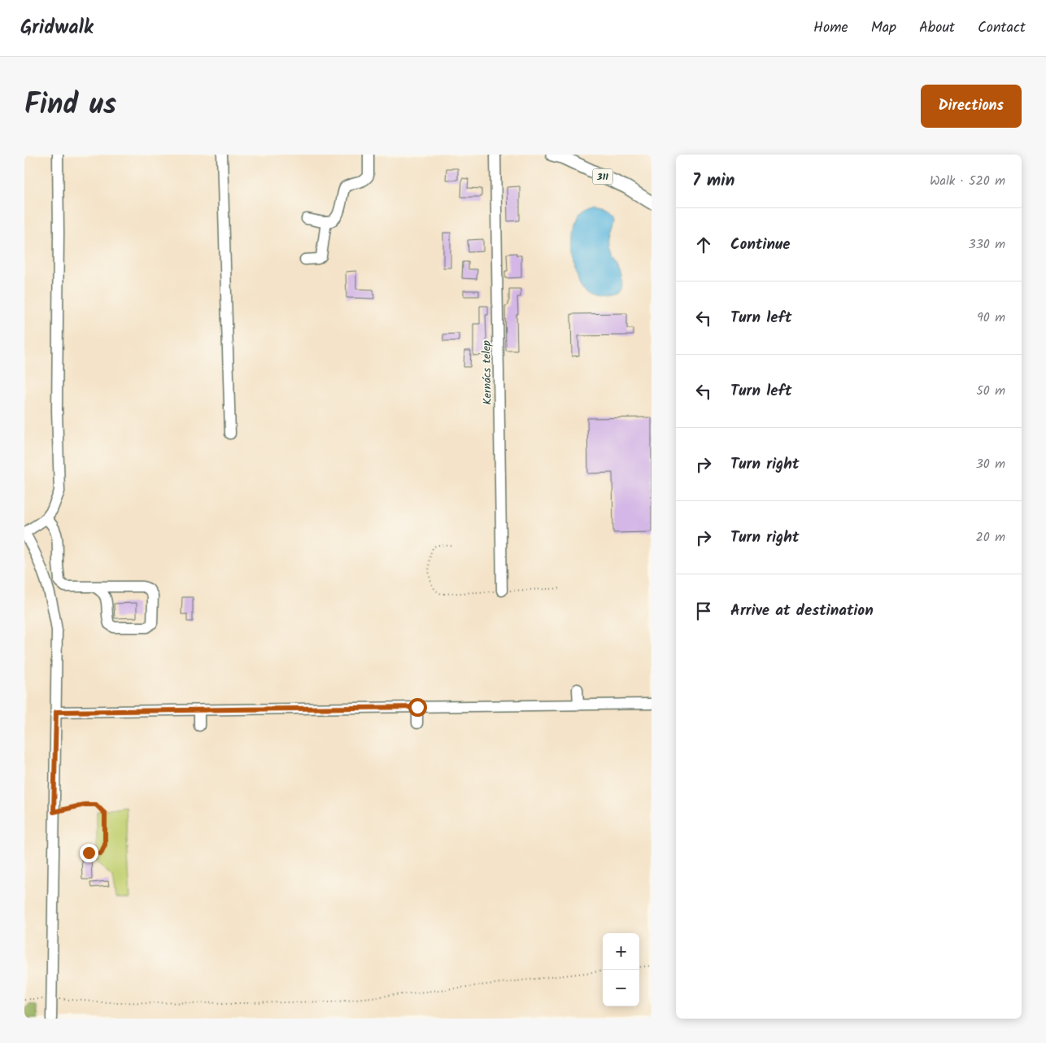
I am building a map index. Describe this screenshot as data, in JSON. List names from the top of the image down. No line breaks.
{"streets":{"main road":["311"],"street":["Kernács telep"]},"page":{"header":"Gridwalk","nav":["Home","Map","About","Contact"],"title":"Find us","buttons":"Directions","heading":["7 min","Walk · 520 m"],"list":[["Continue","330 m"],["Turn left","90 m"],["Turn left","50 m"],["Turn right","30 m"],["Turn right","20 m"],"Arrive at destination"],"map_buttons":["+","−"]}}
